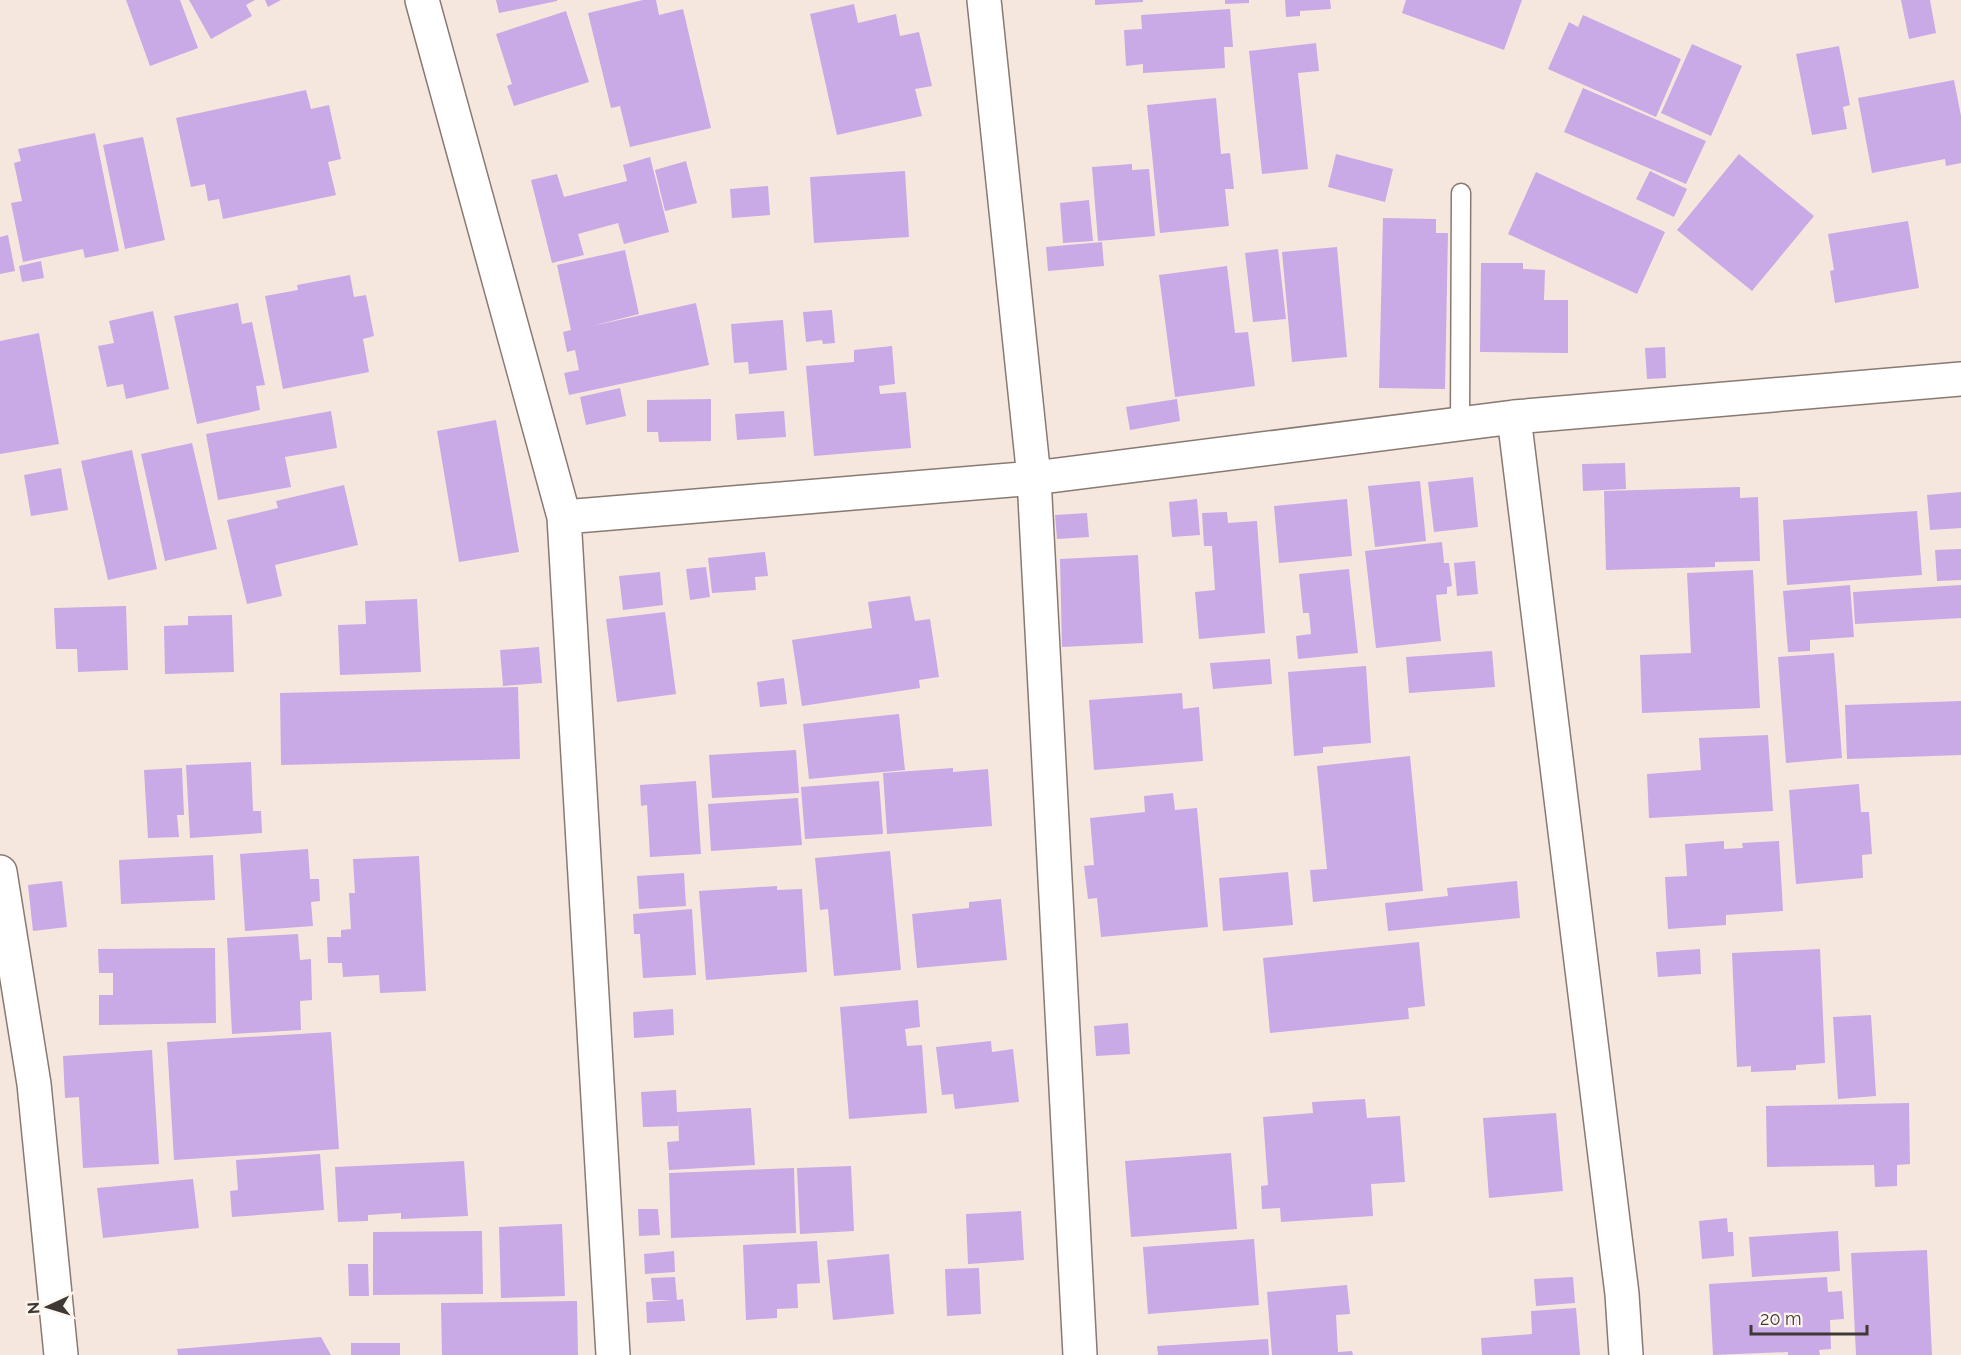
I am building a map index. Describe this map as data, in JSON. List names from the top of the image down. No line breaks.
{"scale_bar":"20 m","north":"left"}
